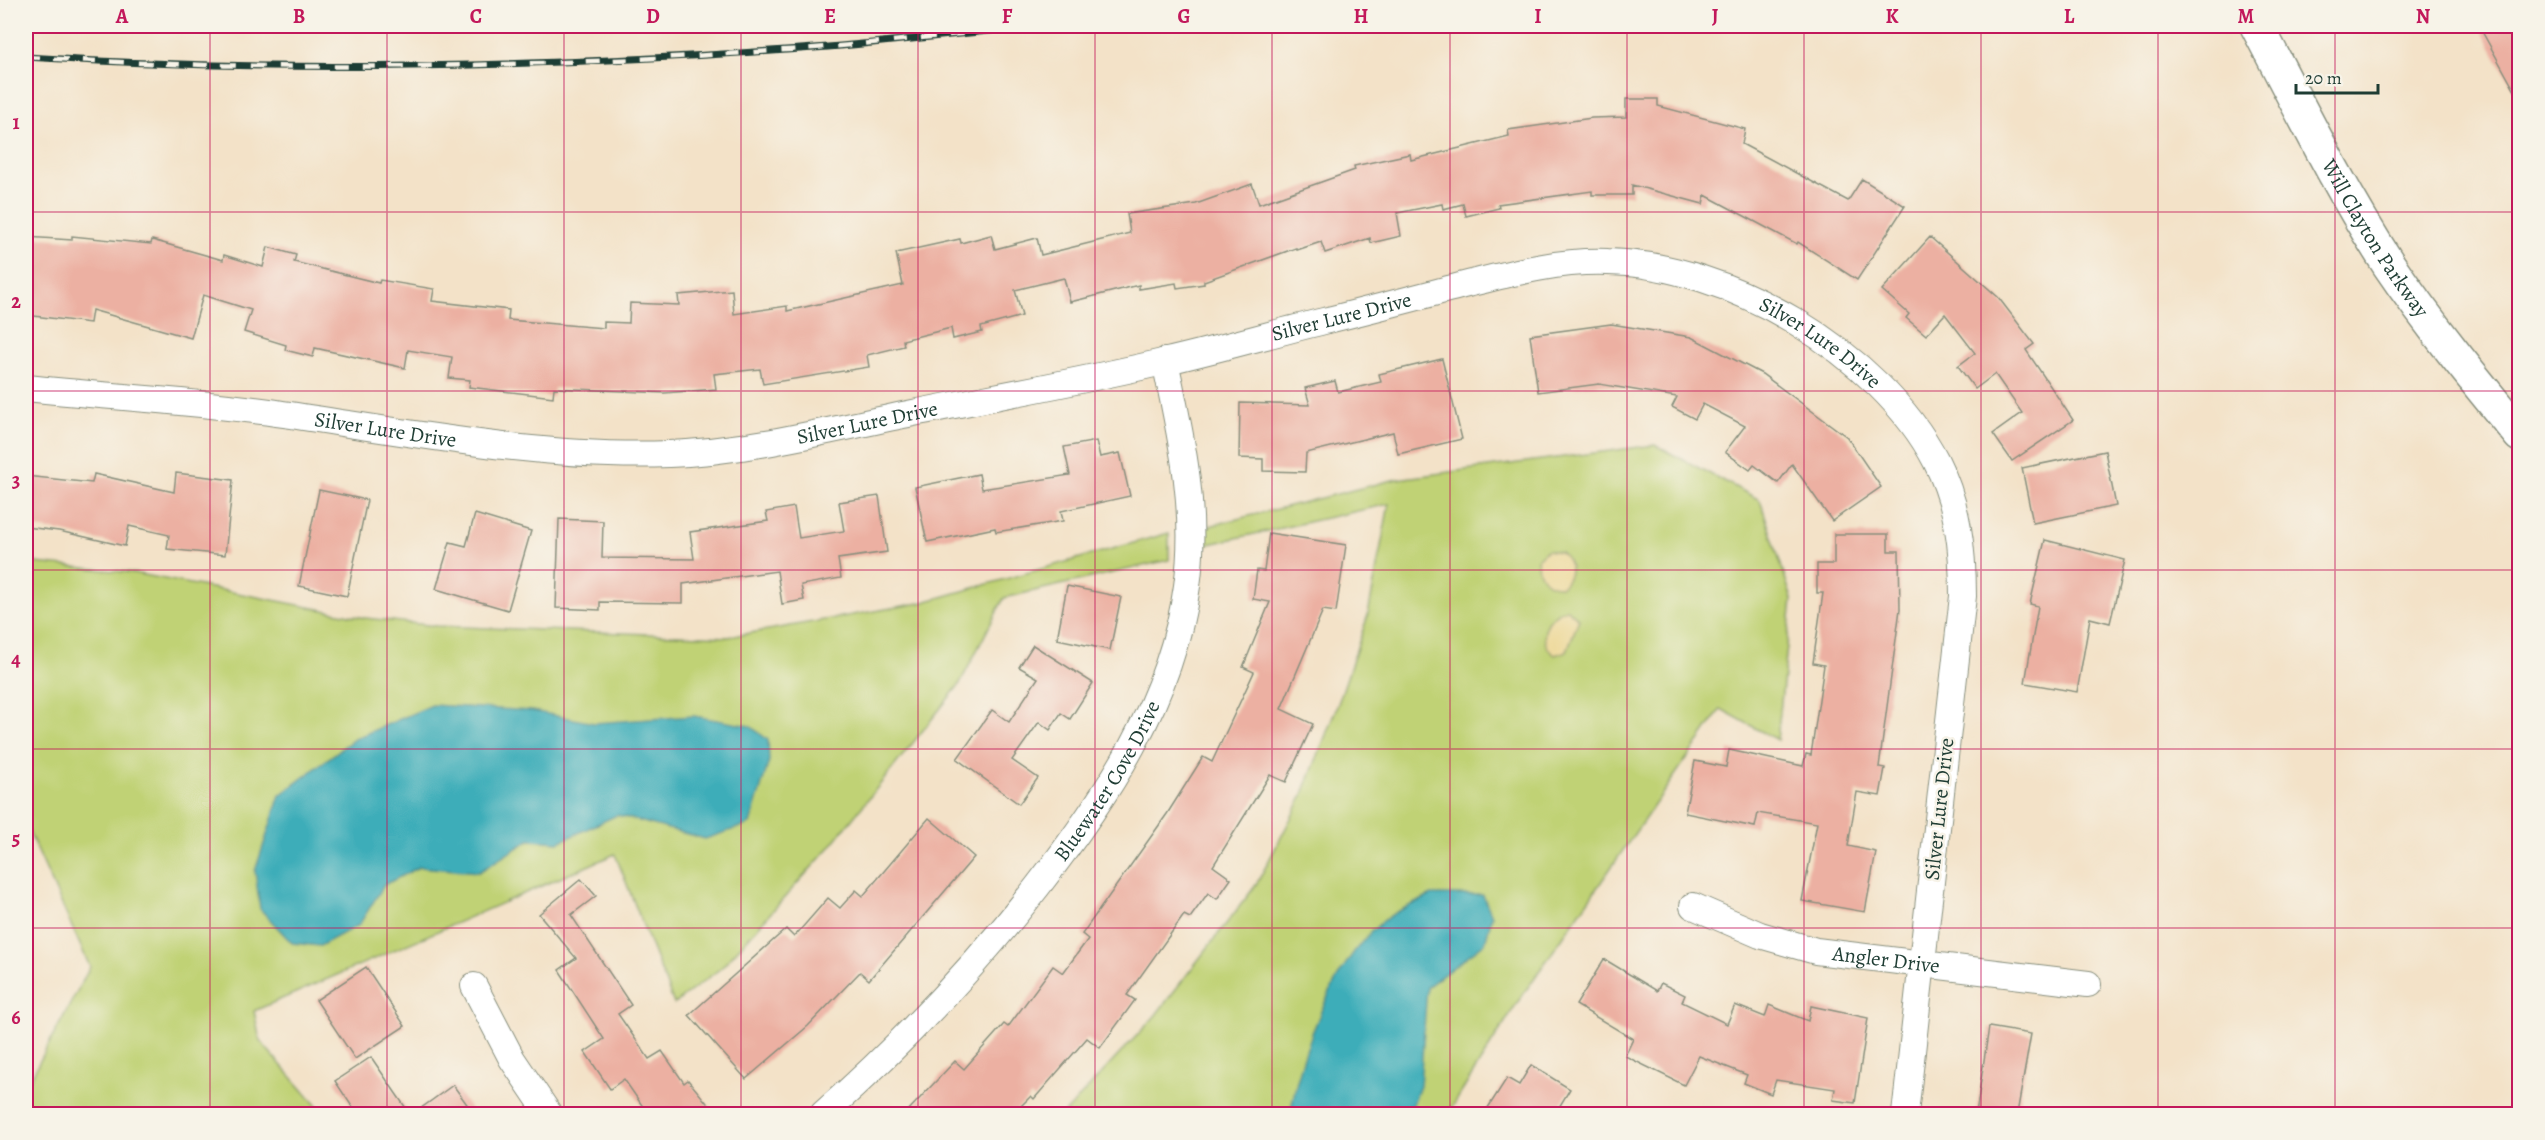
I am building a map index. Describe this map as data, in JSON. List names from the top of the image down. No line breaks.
{"streets":{"street":["Will Clayton Parkway","Silver Lure Drive","Bluewater Cove Drive","Angler Drive"]},"crossings":[["Silver Lure Drive","Bluewater Cove Drive"],["Silver Lure Drive","Angler Drive"]],"scale_bar":"20 m","grid":{"columns":["A","B","C","D","E","F","G","H","I","J","K","L","M","N"],"rows":["1","2","3","4","5","6"]}}
